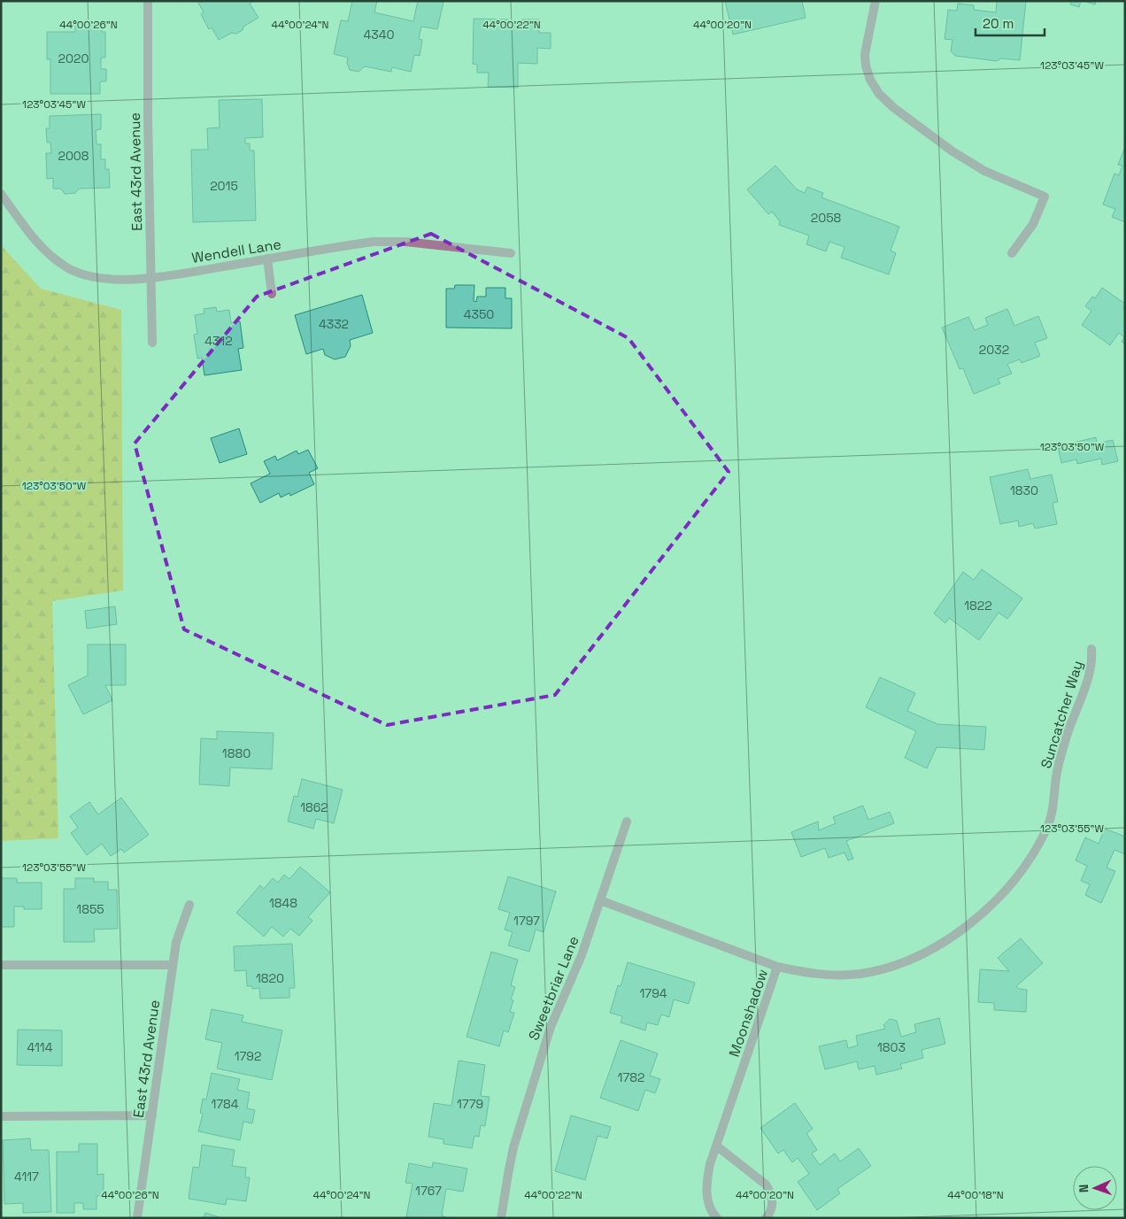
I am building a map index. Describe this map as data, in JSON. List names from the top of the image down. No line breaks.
{"streets":{"street":["East 43rd Avenue","Wendell Lane","Suncatcher Way","Sweetbriar Lane","Moonshadow"]},"crossings":[["East 43rd Avenue","Wendell Lane"],["Suncatcher Way","Moonshadow"],["Sweetbriar Lane","Moonshadow"]],"house_numbers":["4340","2020","2008","2015","2058","4350","4332","4312","2032","1830","1822","1880","1862","1848","1855","1797","1820","1794","4114","1803","1792","1782","1784","1779","4117","1767"],"scale_bar":"20 m","north":"left","coordinates":["44°00'26\"N","44°00'24\"N","44°00'22\"N","44°00'20\"N","123°03'45\"W","123°03'50\"W","123°03'55\"W","44°00'18\"N"]}
